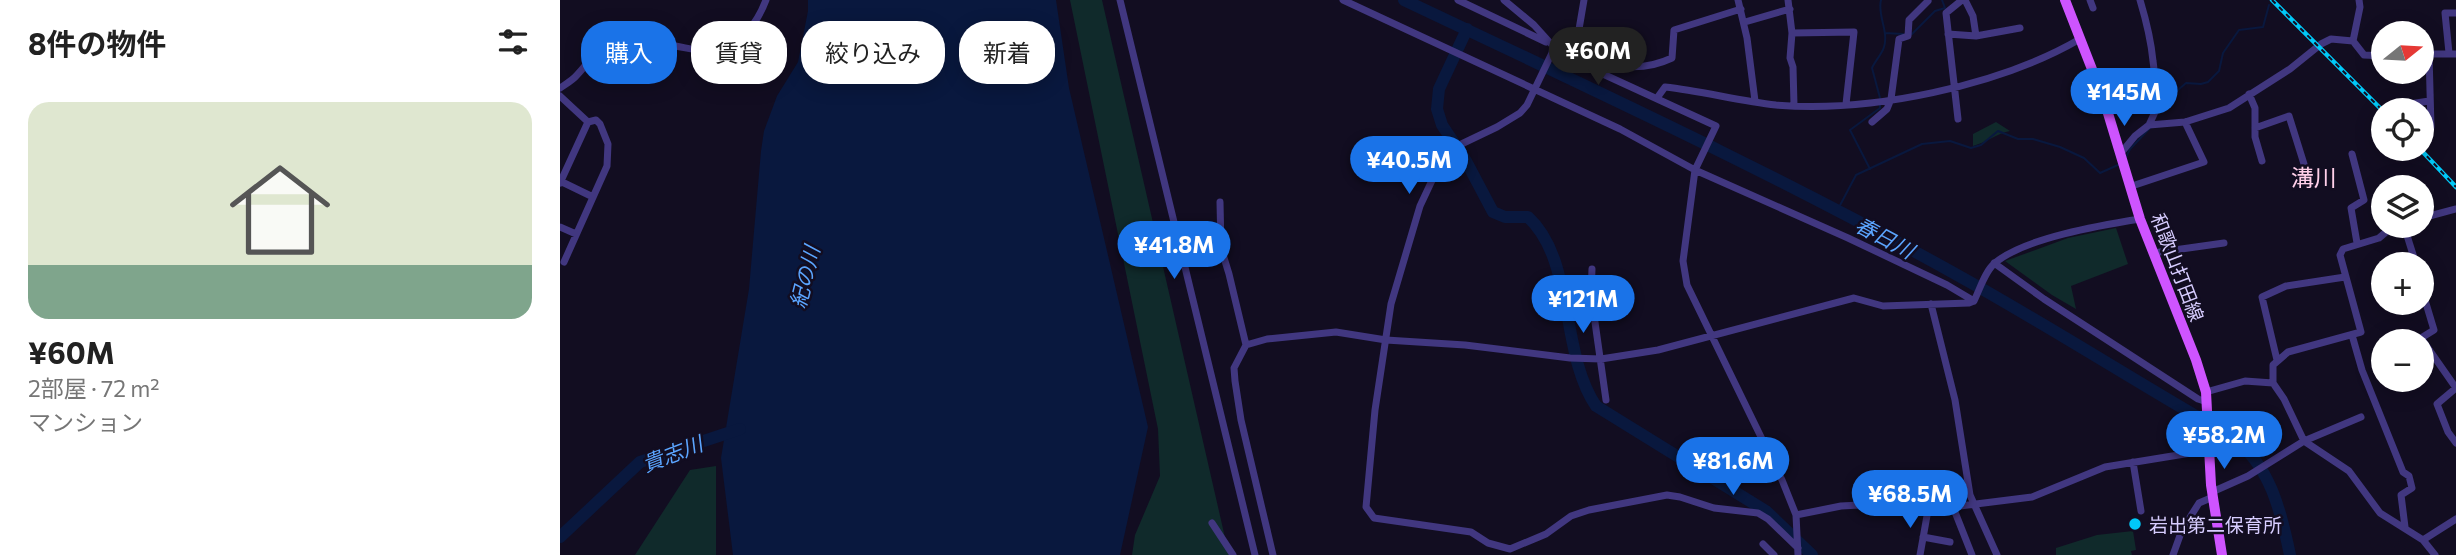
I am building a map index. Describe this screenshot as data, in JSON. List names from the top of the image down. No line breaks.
{"streets":{"main road":["和歌山打田線"]},"districts":["溝川"],"water":["春日川","紀の川","貴志川"],"places":["岩出第二保育所"],"north":"right","page":{"heading":"8件の物件","map_buttons":["+","−"],"chip":["購入","賃貸","絞り込み","新着"],"price":["¥60M","¥145M","¥40.5M","¥41.8M","¥121M","¥58.2M","¥81.6M","¥68.5M"],"list":[{"name":"¥60M","note":"2部屋 · 72 m² · マンション"}]}}
